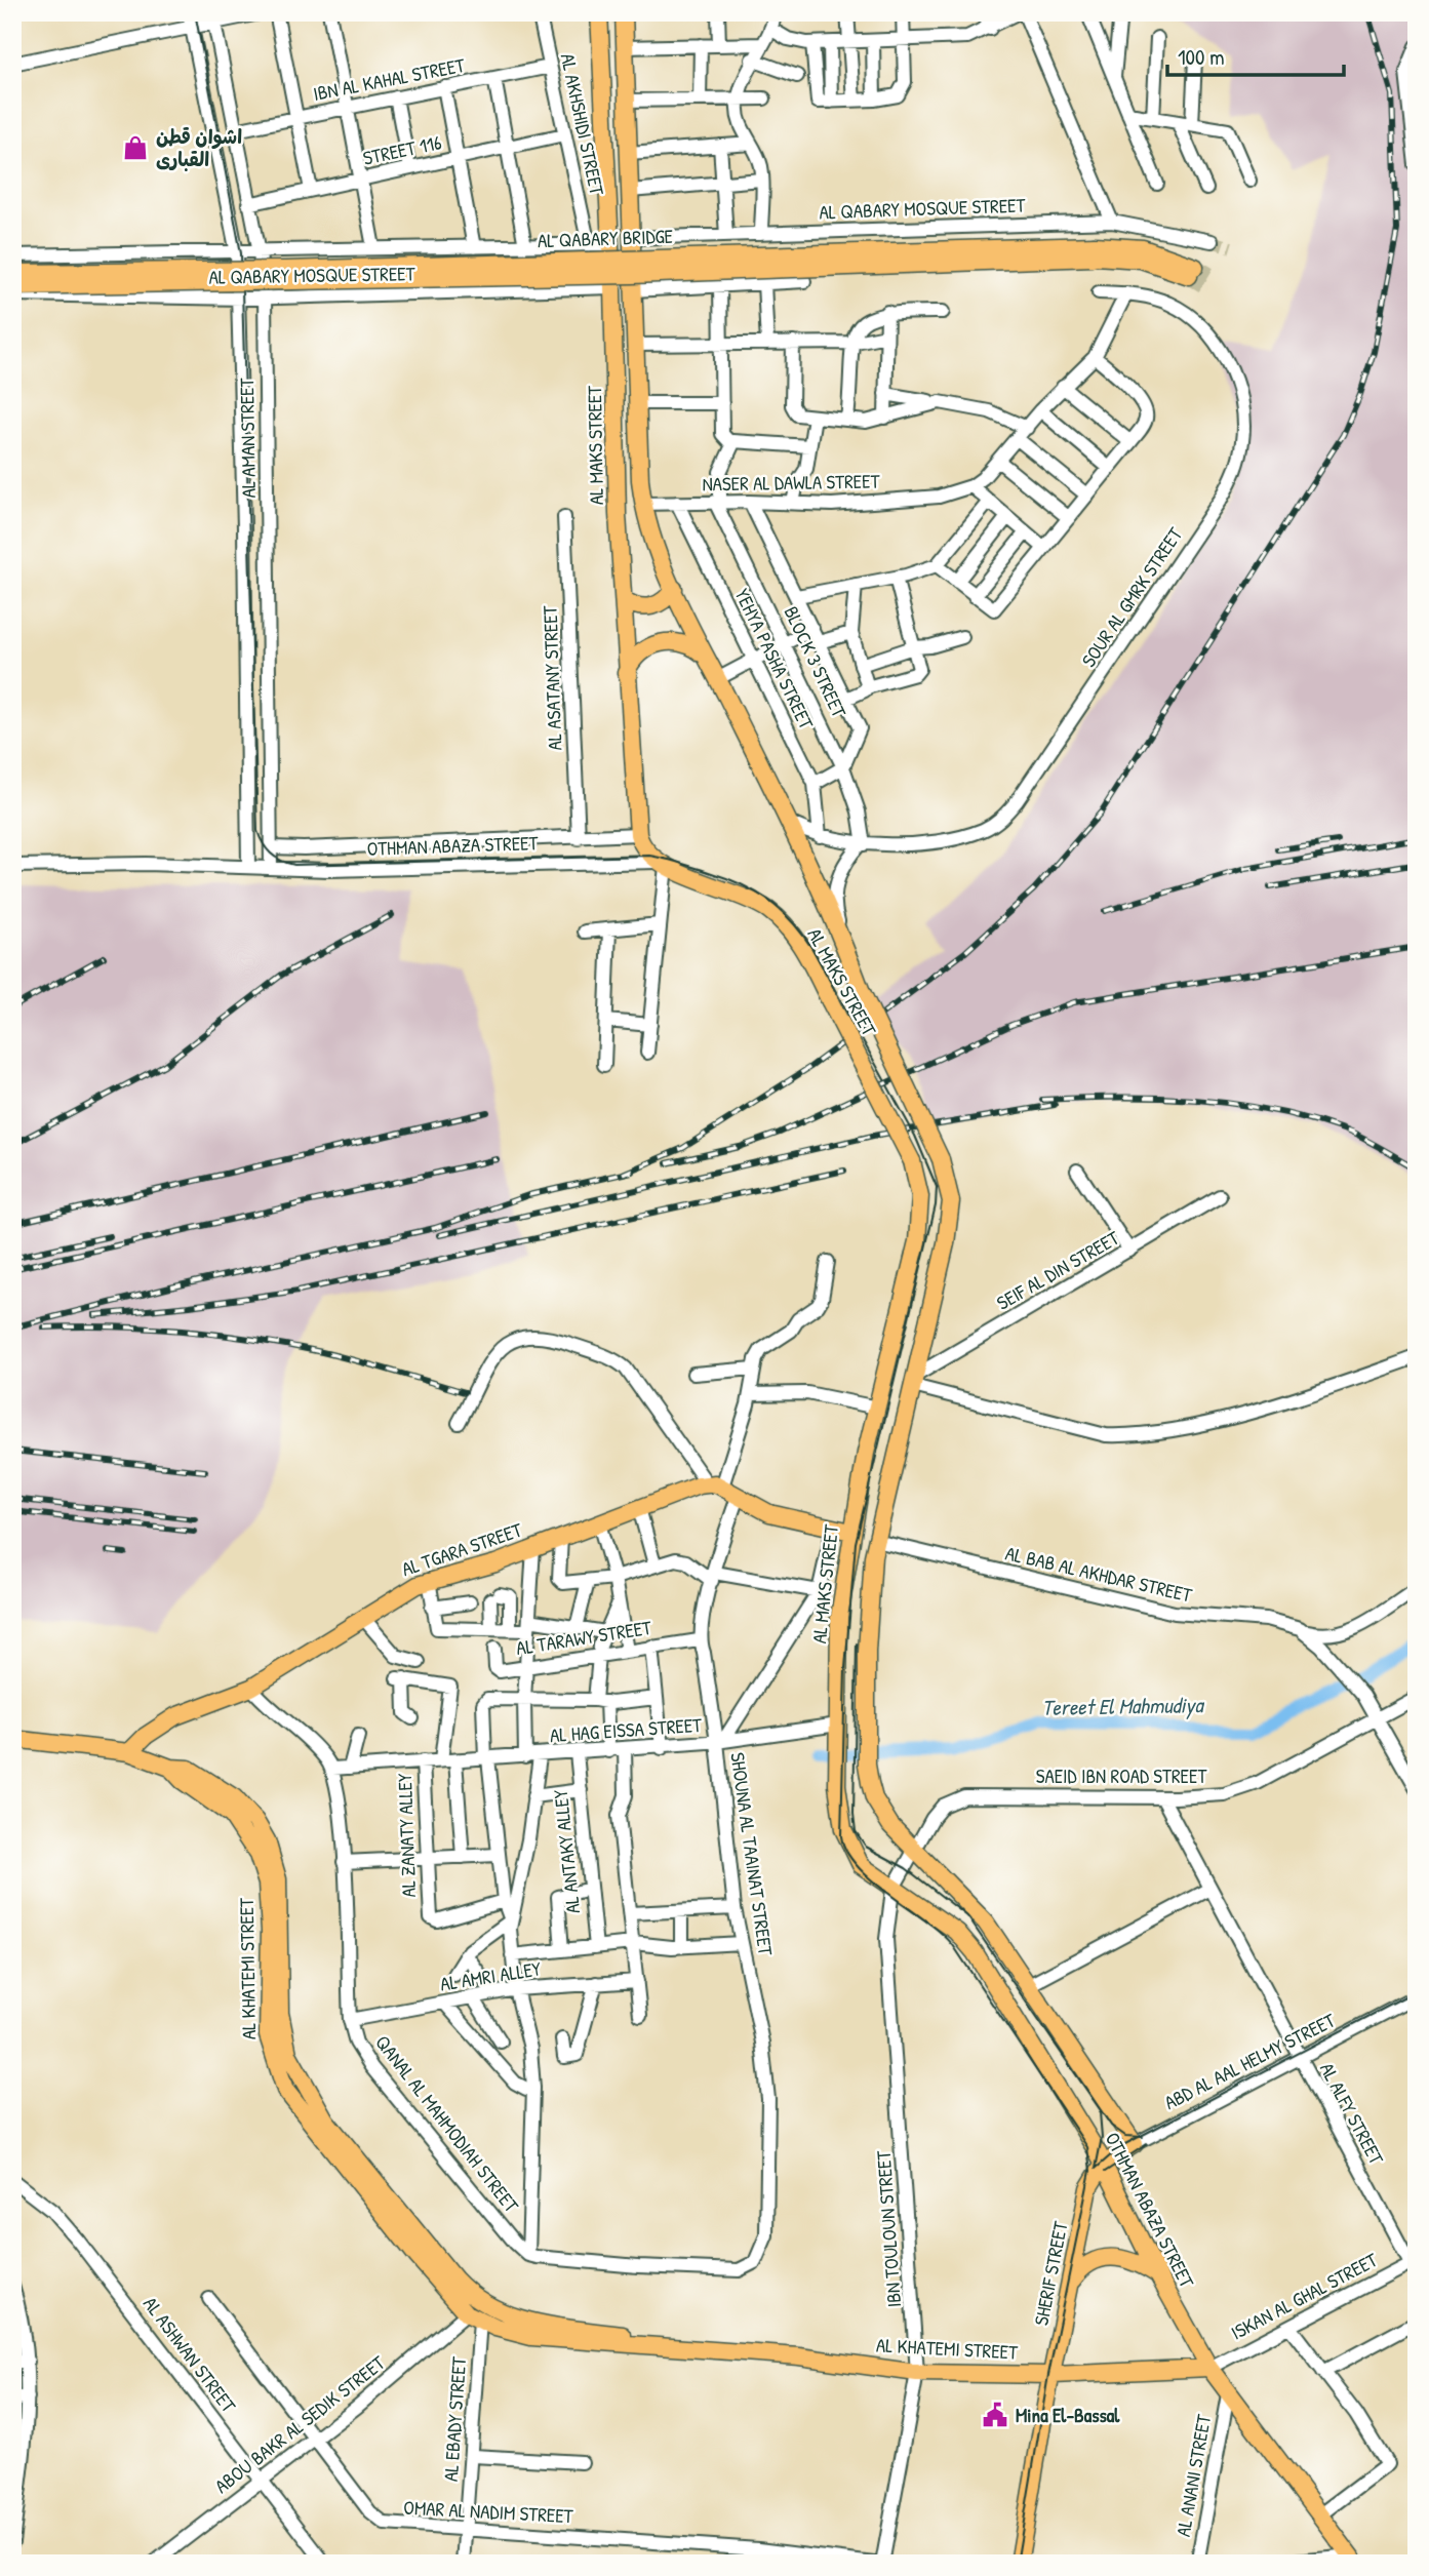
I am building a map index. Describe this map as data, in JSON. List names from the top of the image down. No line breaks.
{"streets":{"main road":["AL QABARY BRIDGE","AL MAKS STREET","OTHMAN ABAZA STREET","AL TGARA STREET","AL KHATEMI STREET","ABD AL AAL HELMY STREET","SHERIF STREET"],"street":["IBN AL KAHAL STREET","AL AKHSHIDI STREET","STREET 116","AL QABARY MOSQUE STREET","AL AMAN STREET","NASER AL DAWLA STREET","SOUR AL GMRK STREET","YEHYA PASHA STREET","BLOCK 3 STREET","AL ASATANY STREET","SEIF AL DIN STREET","AL BAB AL AKHDAR STREET","AL TARAWY STREET","AL HAG EISSA STREET","SAEID IBN ROAD STREET","AL ZANATY ALLEY","AL ANTAKY ALLEY","SHOUNA AL TAAINAT STREET","AL AMRI ALLEY","AL ALFY STREET","QANAL AL MAHMODIAH STREET","IBN TOULOUN STREET","ISKAN AL GHAL STREET","AL ASHWAN STREET","AL EBADY STREET","ABOU BAKR AL SEDIK STREET","AL ANANI STREET","OMAR AL NADIM STREET"]},"crossings":[["IBN AL KAHAL STREET","AL AKHSHIDI STREET"],["IBN AL KAHAL STREET","AL AMAN STREET"],["AL AKHSHIDI STREET","STREET 116"],["AL AKHSHIDI STREET","AL QABARY MOSQUE STREET"],["STREET 116","AL AMAN STREET"],["AL QABARY MOSQUE STREET","AL AMAN STREET"],["AL QABARY MOSQUE STREET","AL MAKS STREET"],["AL AMAN STREET","OTHMAN ABAZA STREET"],["AL MAKS STREET","NASER AL DAWLA STREET"],["AL MAKS STREET","SOUR AL GMRK STREET"],["AL MAKS STREET","OTHMAN ABAZA STREET"],["AL MAKS STREET","SEIF AL DIN STREET"],["AL MAKS STREET","AL BAB AL AKHDAR STREET"],["AL MAKS STREET","SAEID IBN ROAD STREET"],["AL MAKS STREET","IBN TOULOUN STREET"],["NASER AL DAWLA STREET","YEHYA PASHA STREET"],["NASER AL DAWLA STREET","BLOCK 3 STREET"],["SOUR AL GMRK STREET","YEHYA PASHA STREET"],["SOUR AL GMRK STREET","BLOCK 3 STREET"],["AL ASATANY STREET","OTHMAN ABAZA STREET"],["OTHMAN ABAZA STREET","SAEID IBN ROAD STREET"],["OTHMAN ABAZA STREET","AL KHATEMI STREET"],["OTHMAN ABAZA STREET","ABD AL AAL HELMY STREET"],["OTHMAN ABAZA STREET","IBN TOULOUN STREET"],["OTHMAN ABAZA STREET","SHERIF STREET"],["OTHMAN ABAZA STREET","ISKAN AL GHAL STREET"],["OTHMAN ABAZA STREET","AL ANANI STREET"],["AL BAB AL AKHDAR STREET","SAEID IBN ROAD STREET"],["AL TARAWY STREET","SHOUNA AL TAAINAT STREET"],["AL HAG EISSA STREET","AL ZANATY ALLEY"],["AL HAG EISSA STREET","AL ANTAKY ALLEY"],["AL HAG EISSA STREET","SHOUNA AL TAAINAT STREET"],["AL HAG EISSA STREET","QANAL AL MAHMODIAH STREET"],["SAEID IBN ROAD STREET","AL ALFY STREET"],["SAEID IBN ROAD STREET","IBN TOULOUN STREET"],["SHOUNA AL TAAINAT STREET","QANAL AL MAHMODIAH STREET"],["AL KHATEMI STREET","IBN TOULOUN STREET"],["AL KHATEMI STREET","SHERIF STREET"],["AL KHATEMI STREET","ISKAN AL GHAL STREET"],["AL KHATEMI STREET","AL EBADY STREET"],["AL KHATEMI STREET","ABOU BAKR AL SEDIK STREET"],["AL AMRI ALLEY","QANAL AL MAHMODIAH STREET"],["ABD AL AAL HELMY STREET","AL ALFY STREET"],["ABD AL AAL HELMY STREET","SHERIF STREET"],["AL ALFY STREET","ISKAN AL GHAL STREET"],["AL ASHWAN STREET","ABOU BAKR AL SEDIK STREET"],["AL EBADY STREET","ABOU BAKR AL SEDIK STREET"],["AL EBADY STREET","OMAR AL NADIM STREET"],["ABOU BAKR AL SEDIK STREET","OMAR AL NADIM STREET"]],"water":["Tereet El Mahmudiya"],"places":{"shop":["اشوان قطن القبارى"],"public building":["Mina El-Bassal"]},"scale_bar":"100 m"}
